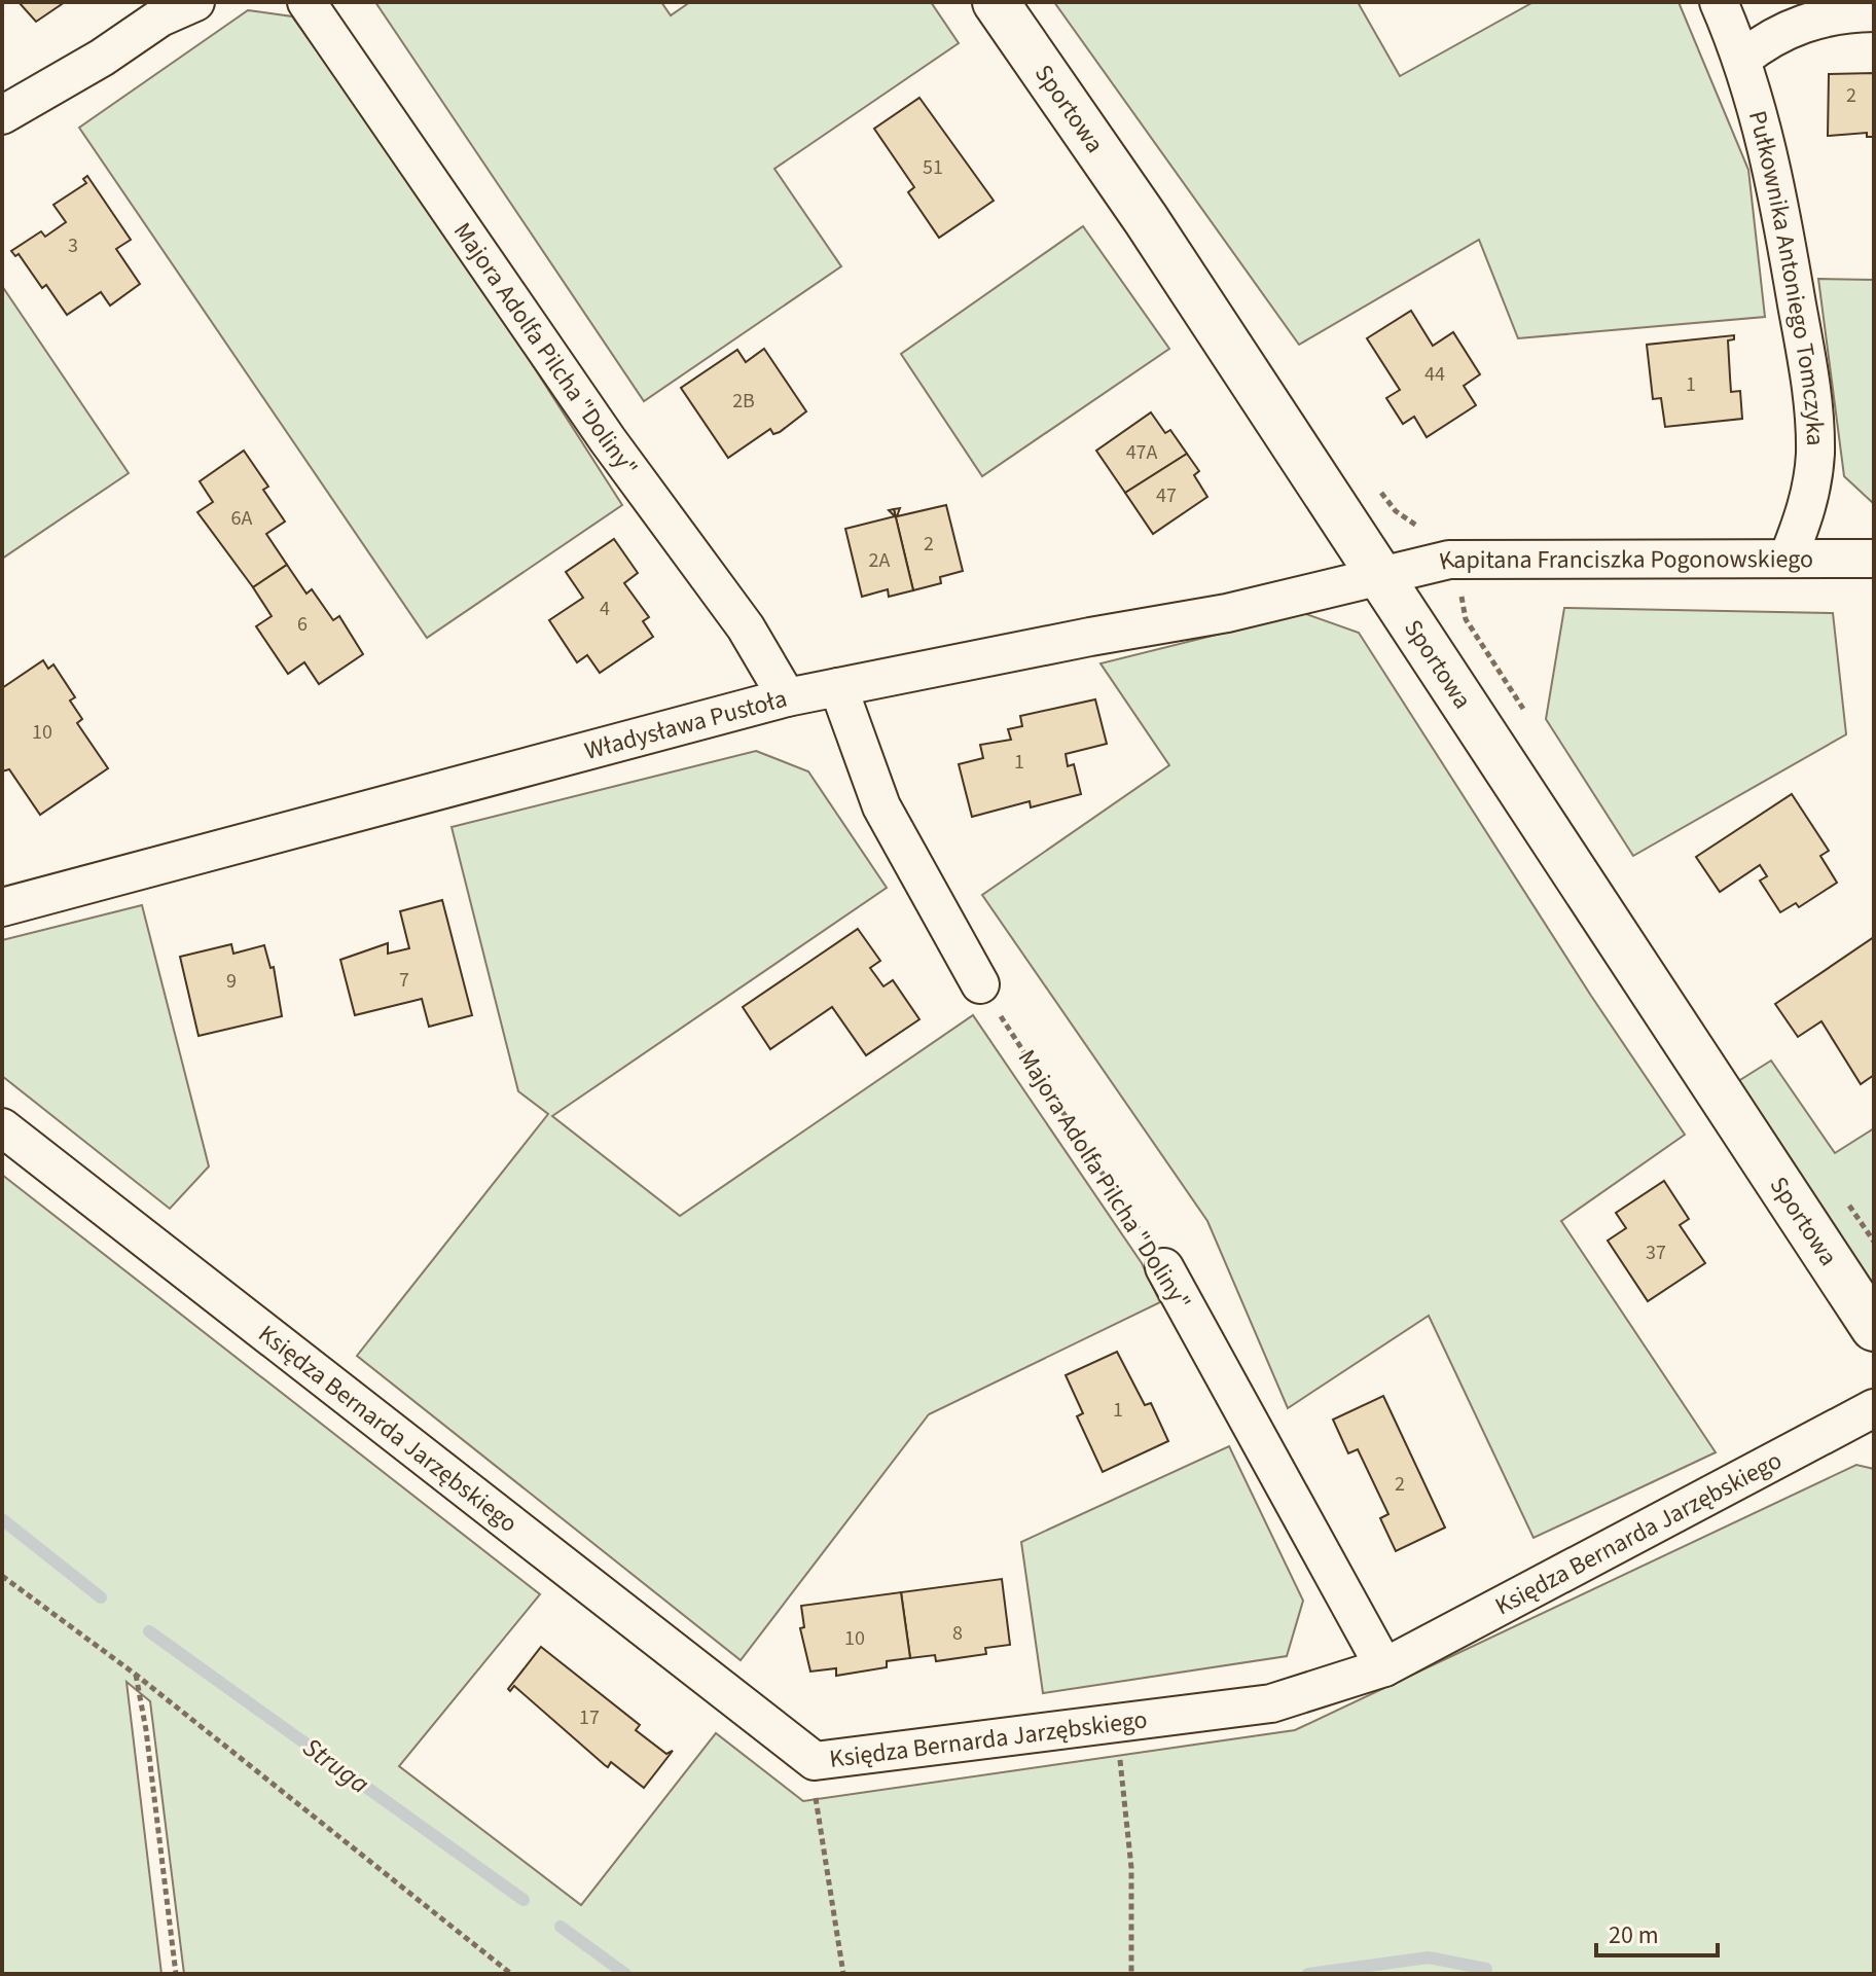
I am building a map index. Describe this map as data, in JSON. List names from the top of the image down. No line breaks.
{"streets":{"street":["Sportowa","Pułkownika Antoniego Tomczyka","Majora Adolfa Pilcha \"Doliny\"","Kapitana Franciszka Pogonowskiego","Władysława Pustoła","Księdza Bernarda Jarzębskiego"]},"crossings":[["Sportowa","Kapitana Franciszka Pogonowskiego"],["Sportowa","Władysława Pustoła"],["Pułkownika Antoniego Tomczyka","Kapitana Franciszka Pogonowskiego"],["Majora Adolfa Pilcha \"Doliny\"","Władysława Pustoła"],["Majora Adolfa Pilcha \"Doliny\"","Księdza Bernarda Jarzębskiego"],["Kapitana Franciszka Pogonowskiego","Władysława Pustoła"]],"water":["Struga"],"house_numbers":["2","51","3","44","1","2B","47A","47","6A","2","2A","4","6","10","1","7","9","37","1","2","8","10","17"],"scale_bar":"20 m"}
